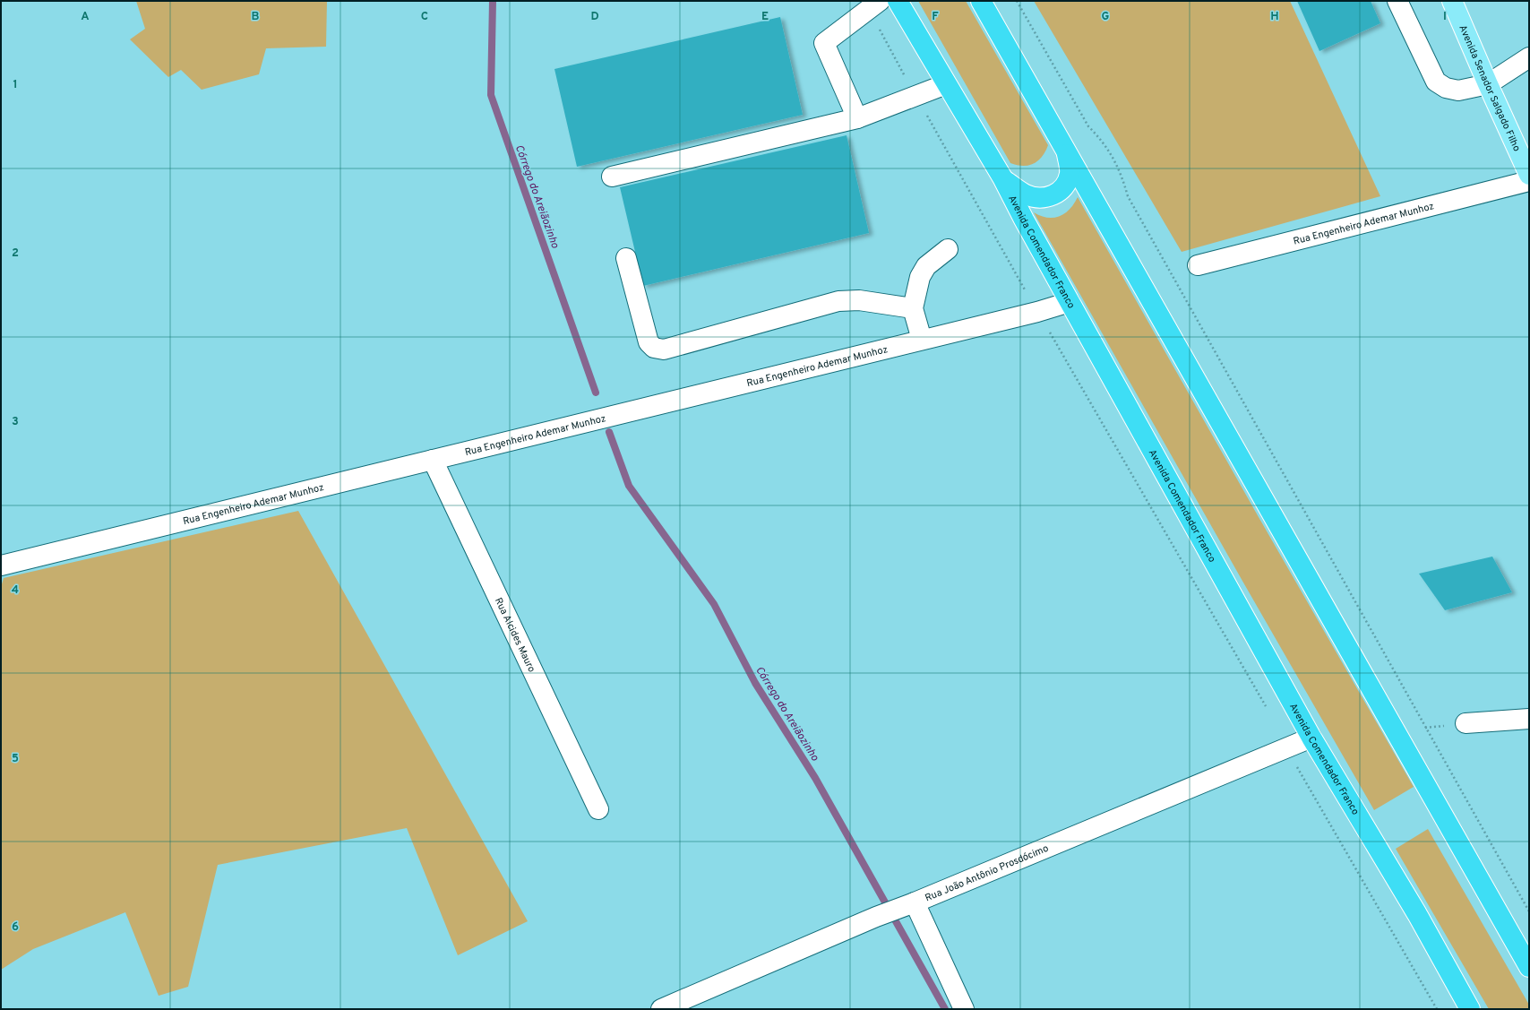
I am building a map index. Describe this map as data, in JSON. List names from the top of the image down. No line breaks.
{"streets":{"highway":["Avenida Comendador Franco"],"main road":["Avenida Senador Salgado Filho"],"street":["Rua Engenheiro Ademar Munhoz","Rua Alcides Mauro","Rua João Antônio Prosdócimo"]},"crossings":[["Rua Engenheiro Ademar Munhoz","Avenida Comendador Franco"],["Rua Engenheiro Ademar Munhoz","Rua Alcides Mauro"],["Avenida Comendador Franco","Rua João Antônio Prosdócimo"]],"water":["Córrego do Areiãozinho"],"grid":{"columns":["A","B","C","D","E","F","G","H","I"],"rows":["1","2","3","4","5","6"]}}
